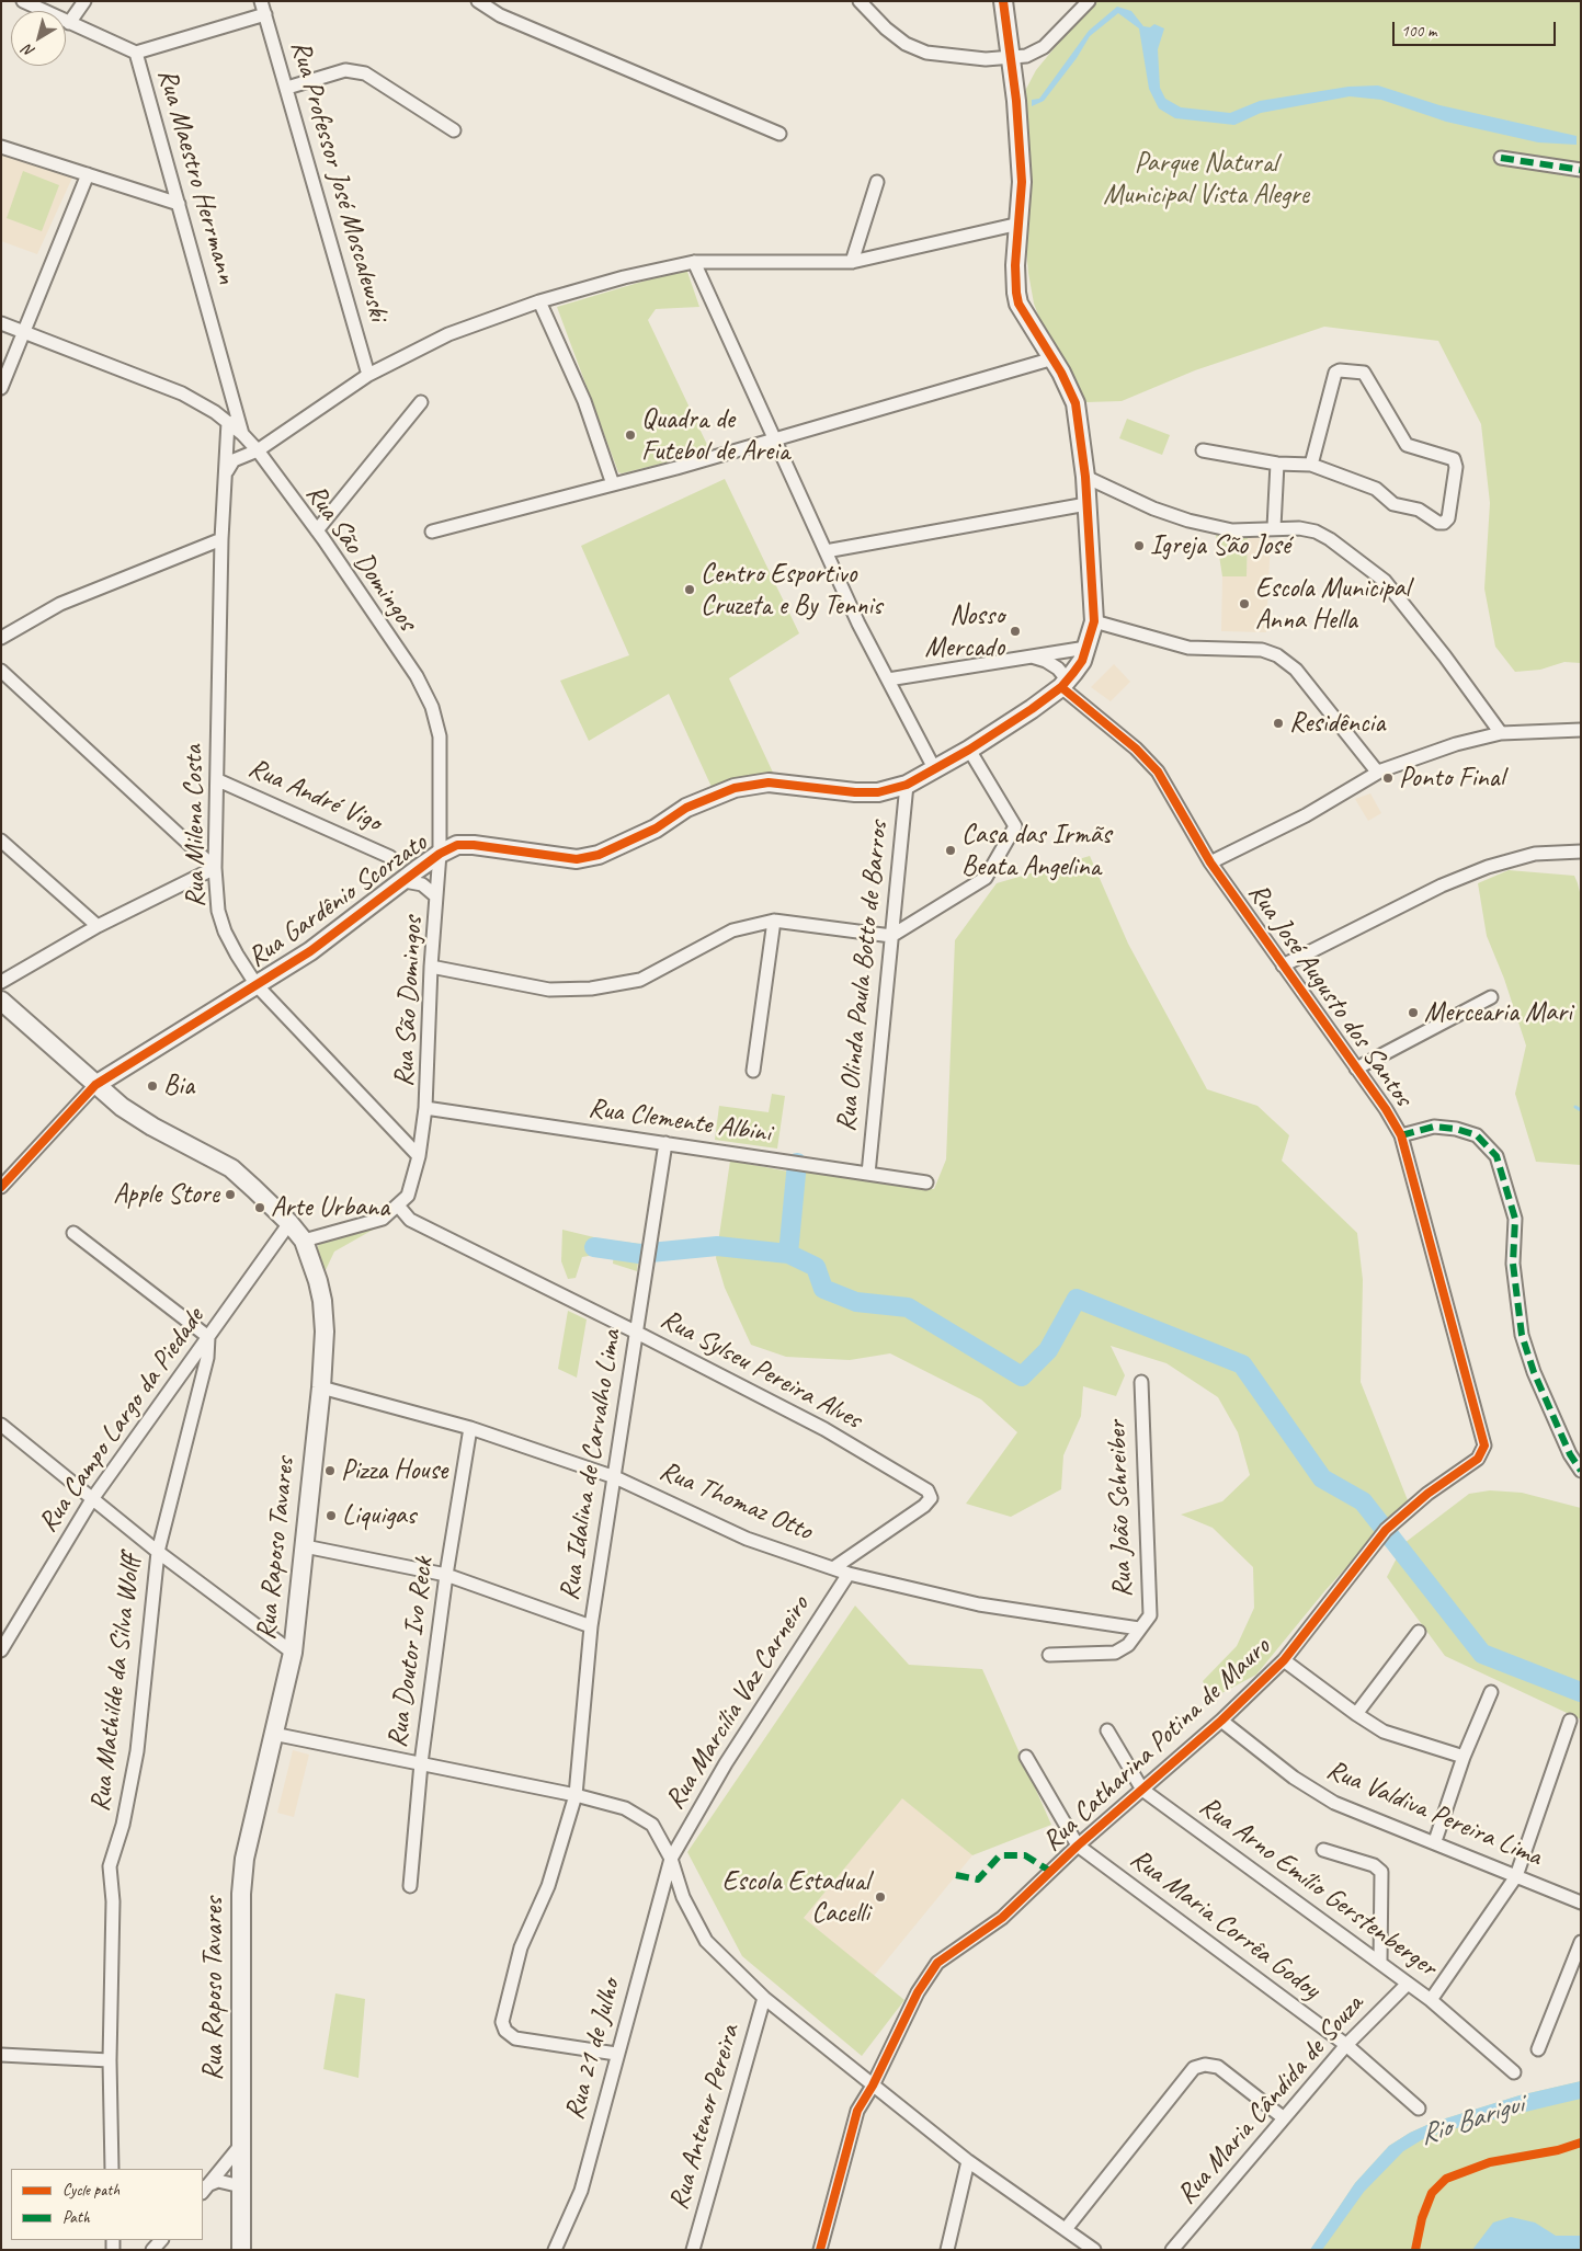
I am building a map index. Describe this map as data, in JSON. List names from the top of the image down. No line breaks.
{"streets":{"street":["Rua Maestro Herrmann","Rua Professor José Moscalewski","Rua São Domingos","Rua André Vigo","Rua Milena Costa","Rua Gardênio Scorzato","Rua Olinda Paula Botto de Barros","Rua José Augusto dos Santos","Rua Clemente Albini","Rua Sylseu Pereira Alves","Rua Campo Largo da Piedade","Rua Idalina de Carvalho Lima","Rua Thomaz Otto","Rua João Schreiber","Rua Raposo Tavares","Rua Doutor Ivo Reck","Rua Mathilde da Silva Wolff","Rua Marcília Vaz Carneiro","Rua Catharina Potina de Mauro","Rua Valdiva Pereira Lima","Rua Arno Emílio Gerstenberger","Rua Maria Corrêa Godoy","Rua 21 de Julho","Rua Maria Cândida de Souza","Rua Antenor Pereira"]},"crossings":[["Rua Maestro Herrmann","Rua São Domingos"],["Rua São Domingos","Rua Milena Costa"],["Rua São Domingos","Rua Gardênio Scorzato"],["Rua São Domingos","Rua Clemente Albini"],["Rua São Domingos","Rua Sylseu Pereira Alves"],["Rua São Domingos","Rua Raposo Tavares"],["Rua André Vigo","Rua Milena Costa"],["Rua Milena Costa","Rua Gardênio Scorzato"],["Rua Gardênio Scorzato","Rua Olinda Paula Botto de Barros"],["Rua Gardênio Scorzato","Rua José Augusto dos Santos"],["Rua Gardênio Scorzato","Rua Raposo Tavares"],["Rua Olinda Paula Botto de Barros","Rua Clemente Albini"],["Rua José Augusto dos Santos","Rua Catharina Potina de Mauro"],["Rua Clemente Albini","Rua Idalina de Carvalho Lima"],["Rua Sylseu Pereira Alves","Rua Idalina de Carvalho Lima"],["Rua Sylseu Pereira Alves","Rua Thomaz Otto"],["Rua Campo Largo da Piedade","Rua Raposo Tavares"],["Rua Campo Largo da Piedade","Rua Mathilde da Silva Wolff"],["Rua Idalina de Carvalho Lima","Rua Thomaz Otto"],["Rua Idalina de Carvalho Lima","Rua Marcília Vaz Carneiro"],["Rua Idalina de Carvalho Lima","Rua 21 de Julho"],["Rua Thomaz Otto","Rua João Schreiber"],["Rua Thomaz Otto","Rua Raposo Tavares"],["Rua Thomaz Otto","Rua Doutor Ivo Reck"],["Rua Thomaz Otto","Rua Marcília Vaz Carneiro"],["Rua Raposo Tavares","Rua Marcília Vaz Carneiro"],["Rua Doutor Ivo Reck","Rua Marcília Vaz Carneiro"],["Rua Marcília Vaz Carneiro","Rua Catharina Potina de Mauro"],["Rua Marcília Vaz Carneiro","Rua 21 de Julho"],["Rua Marcília Vaz Carneiro","Rua Antenor Pereira"],["Rua Catharina Potina de Mauro","Rua Valdiva Pereira Lima"],["Rua Catharina Potina de Mauro","Rua Arno Emílio Gerstenberger"],["Rua Catharina Potina de Mauro","Rua Maria Corrêa Godoy"],["Rua Arno Emílio Gerstenberger","Rua Maria Cândida de Souza"],["Rua Maria Corrêa Godoy","Rua Maria Cândida de Souza"]],"water":["Rio Barigui"],"parks":["Parque Natural Municipal Vista Alegre"],"places":["Quadra de Futebol de Areia","Igreja São José","Centro Esportivo Cruzeta e By Tennis","Escola Municipal Anna Hella","Nosso Mercado","Residência","Ponto Final","Casa das Irmãs Beata Angelina","Mercearia Mari","Bia","Apple Store","Arte Urbana","Pizza House","Liquigas","Escola Estadual Cacelli"],"legend":["Cycle path","Path"],"scale_bar":"100 m","north":"bottom left"}
